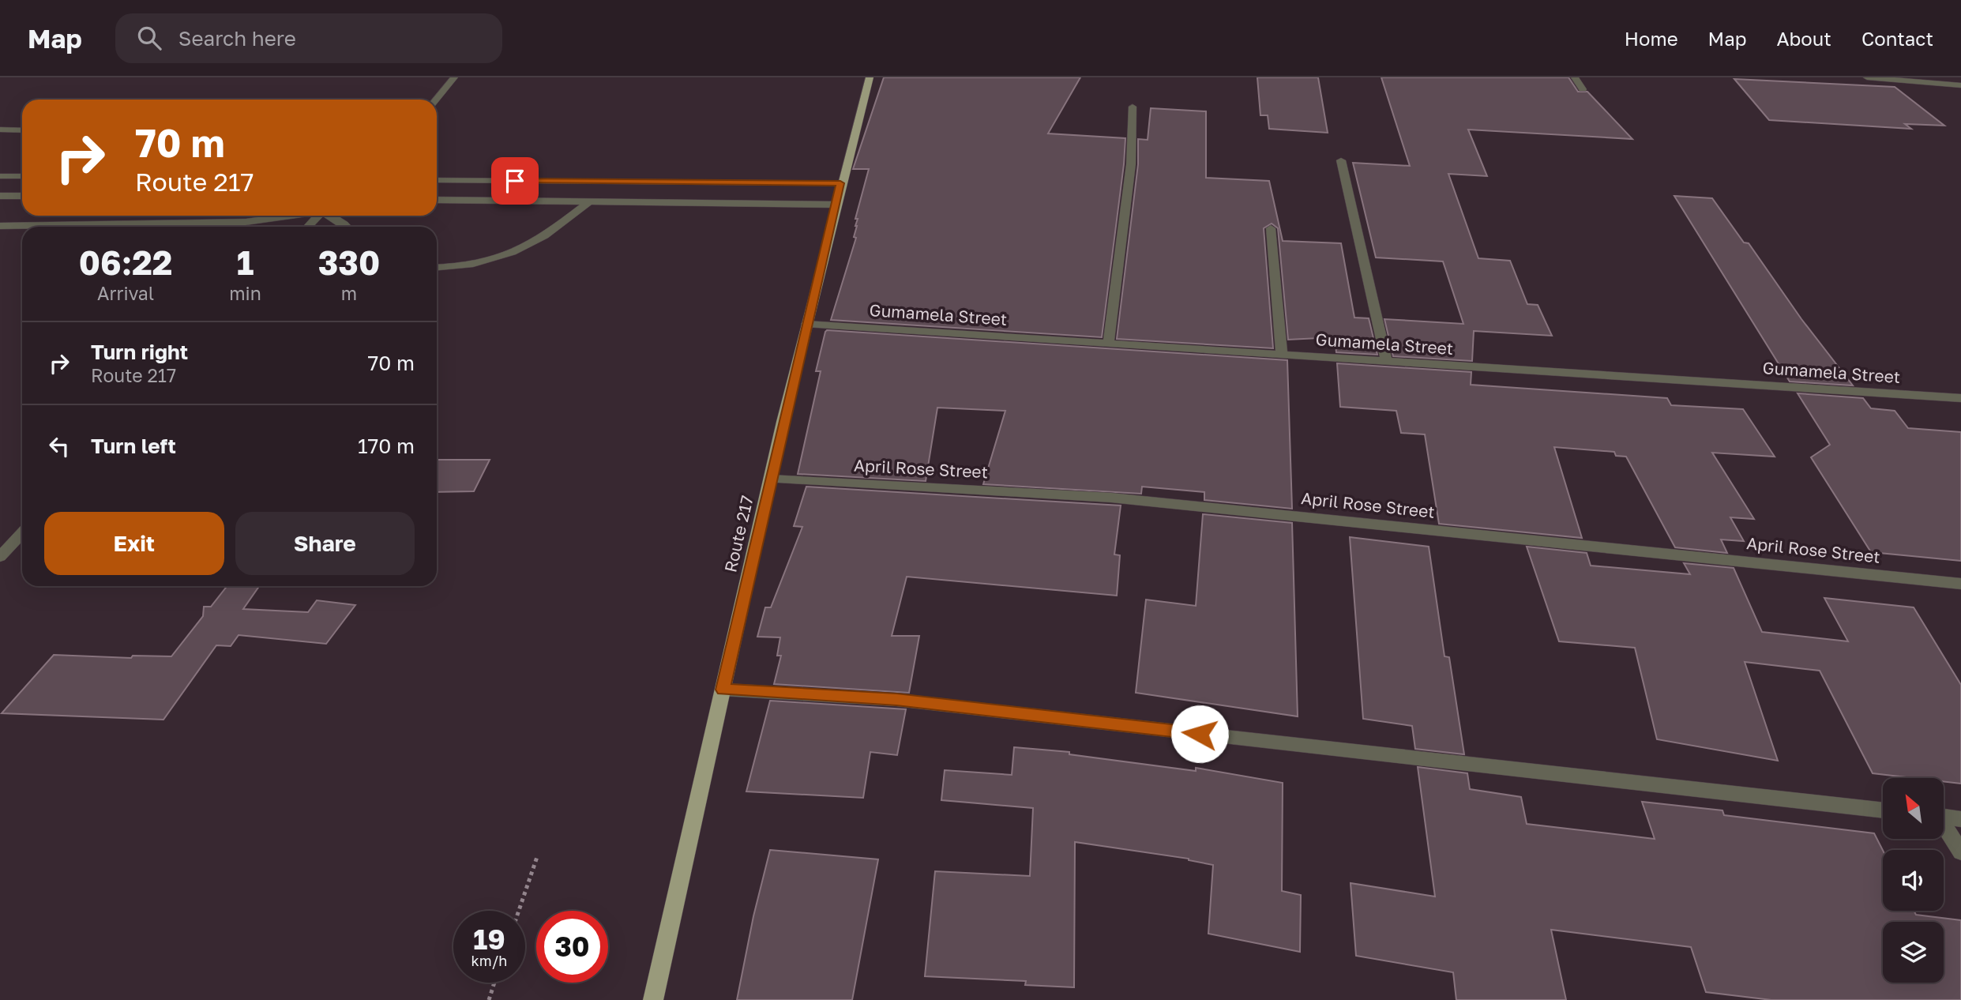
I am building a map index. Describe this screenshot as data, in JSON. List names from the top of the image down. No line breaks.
{"streets":{"main road":["Route 217"],"street":["Gumamela Street","April Rose Street"]},"crossings":[["Gumamela Street","Route 217"],["April Rose Street","Route 217"]],"north":"top left","page":{"header":"Map","search":"Search here","nav":["Home","Map","About","Contact"],"turn":["70 m","Route 217"],"eta":["06:22","Arrival","1","min","330","m"],"list":[{"name":"Turn right","note":"Route 217","value":"70 m"},{"name":"Turn left","value":"170 m"}],"buttons":["Exit","Share"],"speed":"19 km/h","limit":"30"}}
